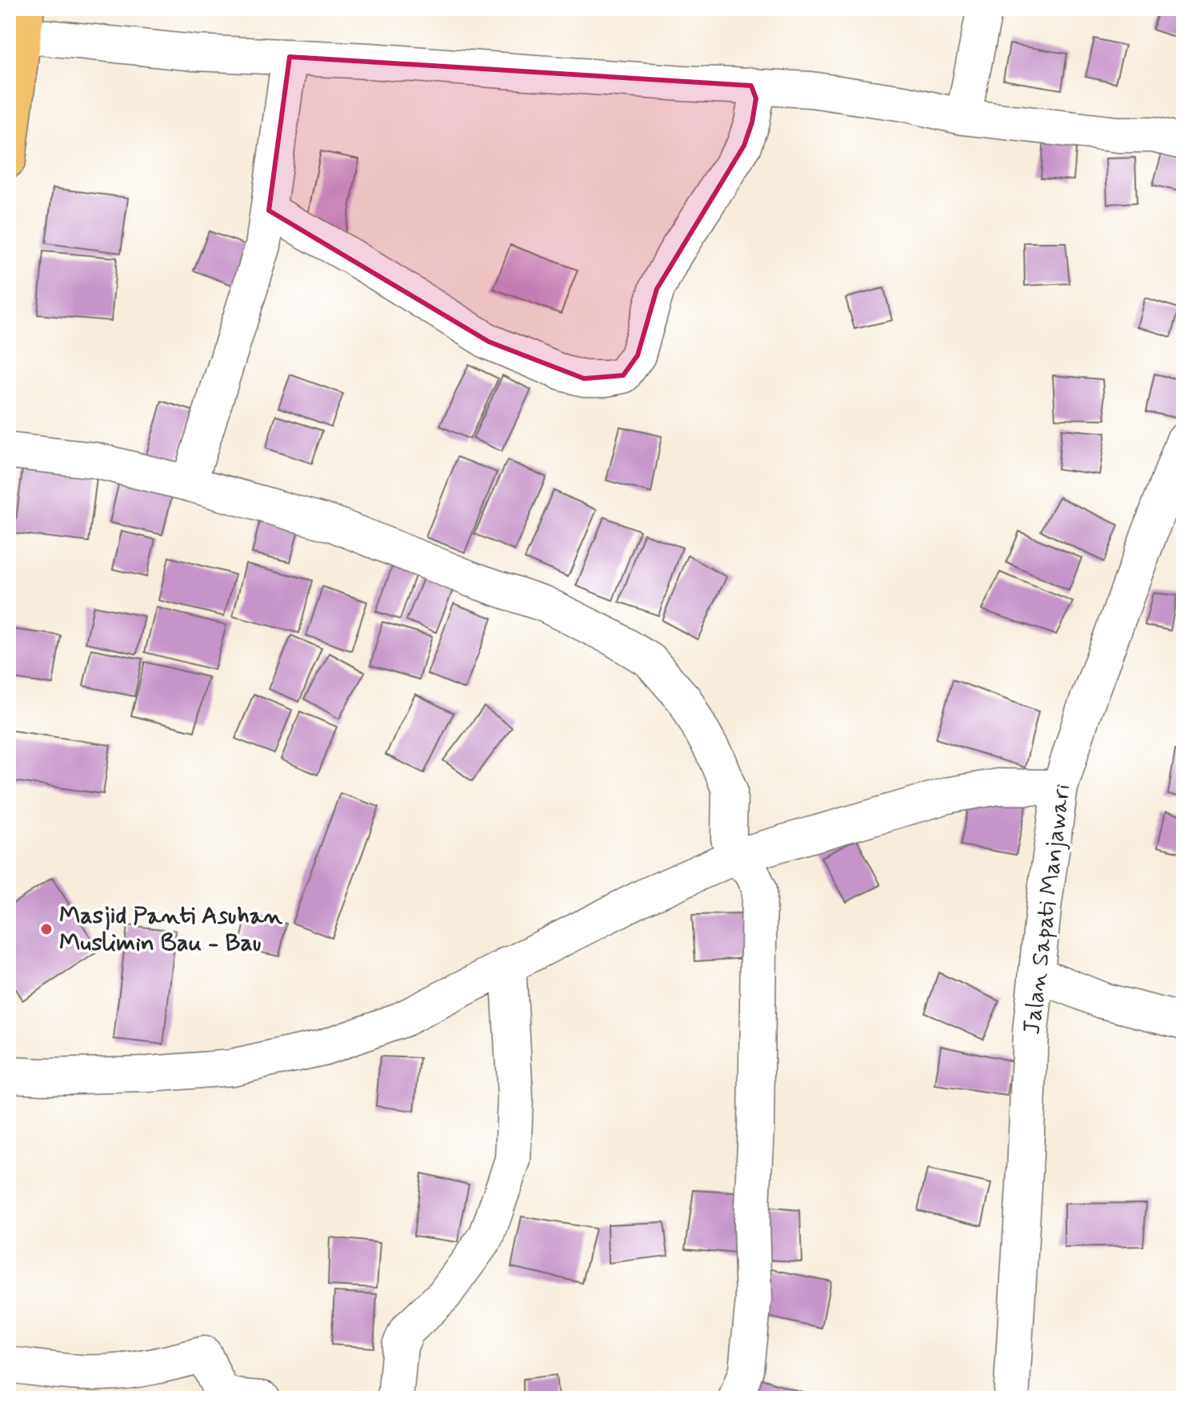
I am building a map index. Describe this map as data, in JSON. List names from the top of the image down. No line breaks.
{"streets":{"street":["Jalan Sapati Manjawari"]},"places":["Masjid Panti Asuhan Muslimin Bau - Bau"]}
